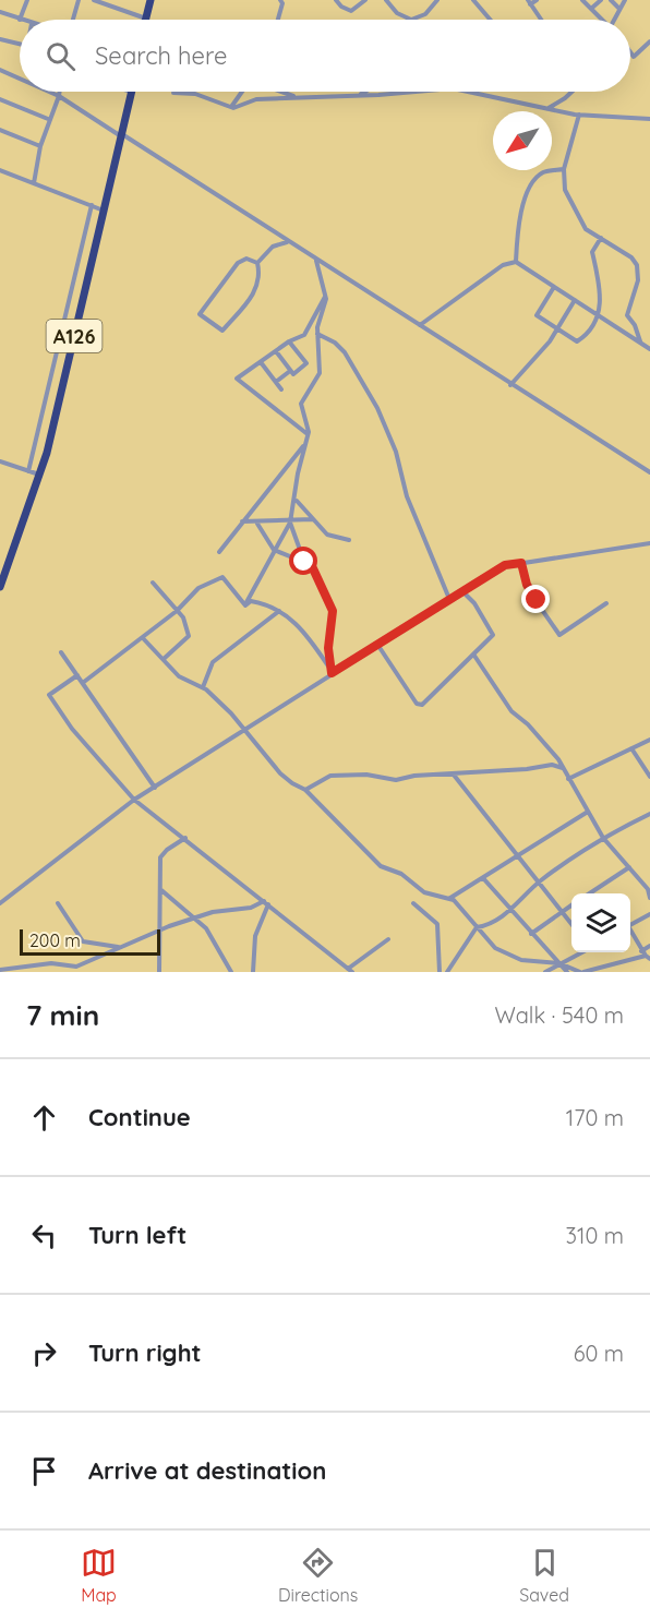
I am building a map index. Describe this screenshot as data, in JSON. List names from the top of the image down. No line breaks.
{"streets":{"highway":["A126"]},"scale_bar":"200 m","north":"bottom left","page":{"search":"Search here","scale":"200 m","heading":["7 min","Walk · 540 m"],"list":[["Continue","170 m"],["Turn left","310 m"],["Turn right","60 m"],"Arrive at destination"],"nav":["Map","Directions","Saved"]}}
